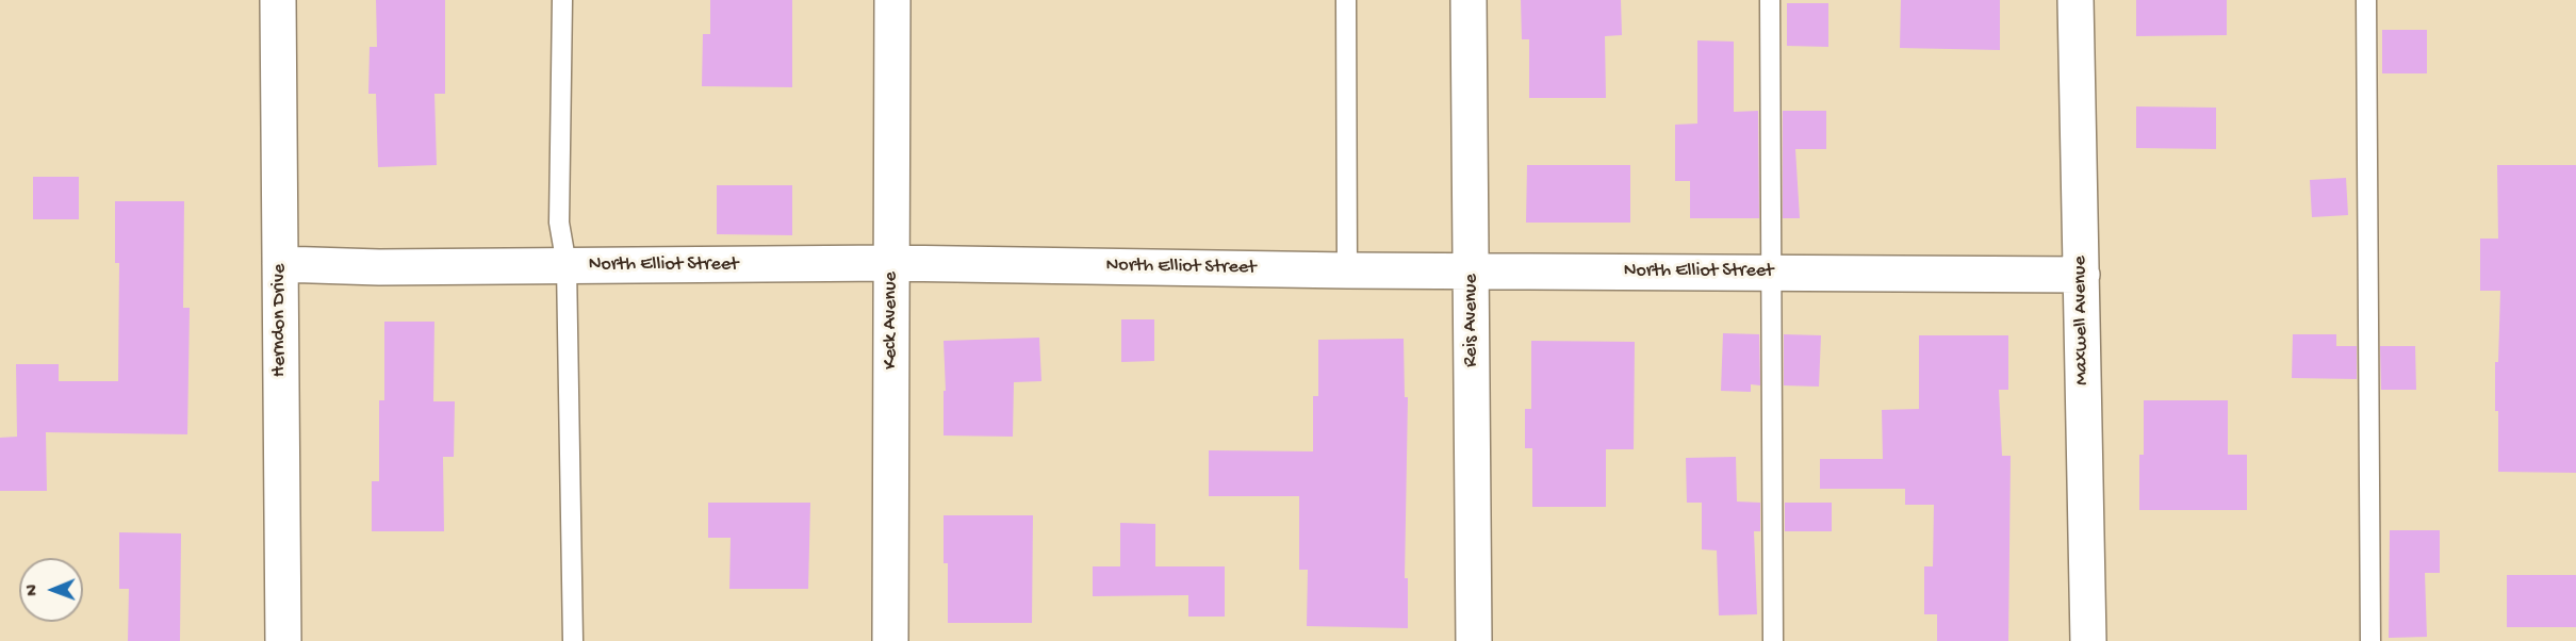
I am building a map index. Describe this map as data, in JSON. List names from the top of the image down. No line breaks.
{"streets":{"street":["North Elliot Street","Herndon Drive","Keck Avenue","Reis Avenue","Maxwell Avenue"]},"crossings":[["North Elliot Street","Herndon Drive"],["North Elliot Street","Keck Avenue"],["North Elliot Street","Reis Avenue"],["North Elliot Street","Maxwell Avenue"]],"north":"left"}
